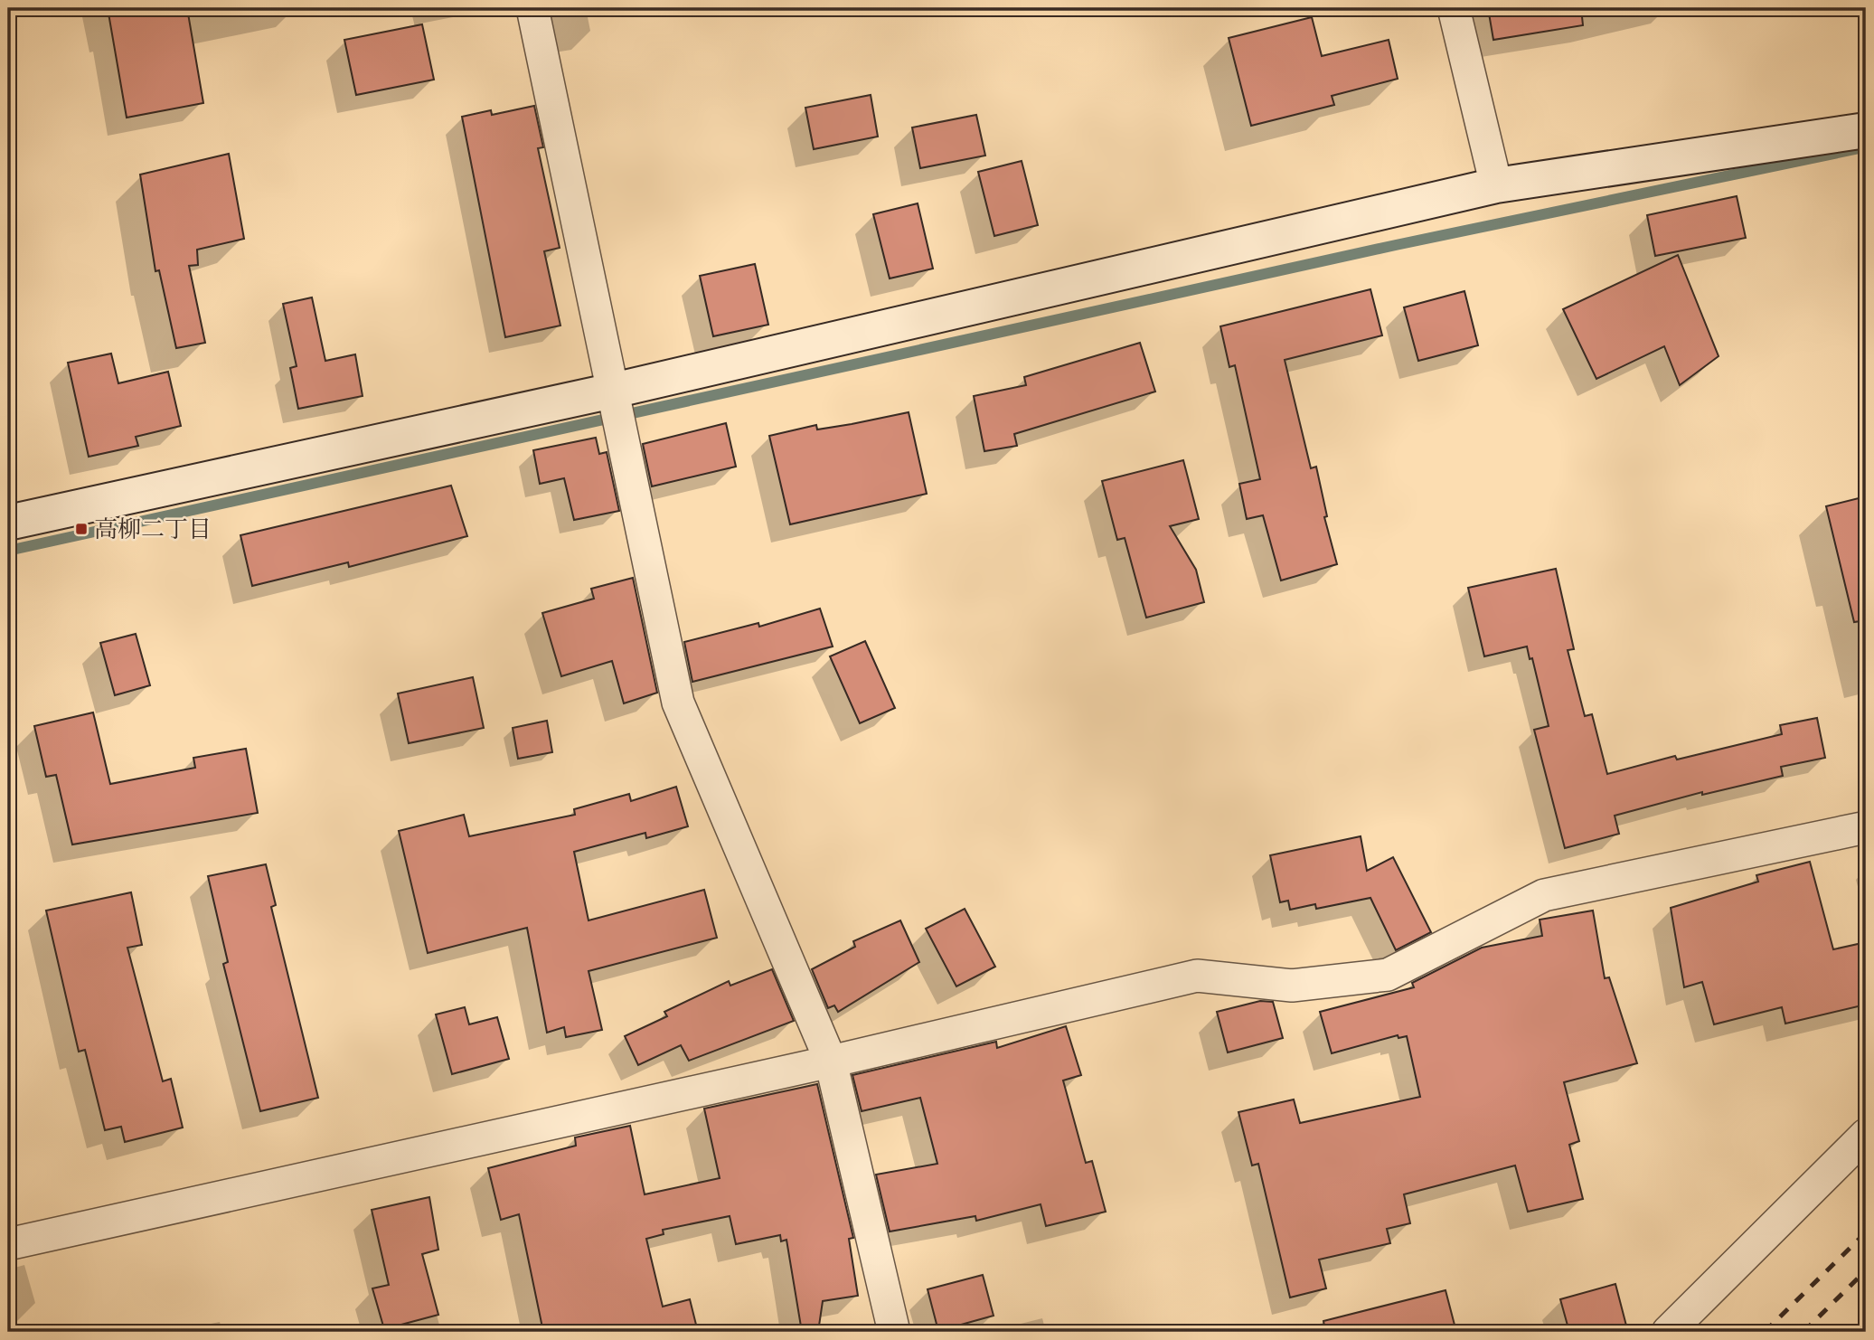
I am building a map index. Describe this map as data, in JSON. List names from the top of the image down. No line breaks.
{"places":{"transit":["高柳二丁目"]}}
